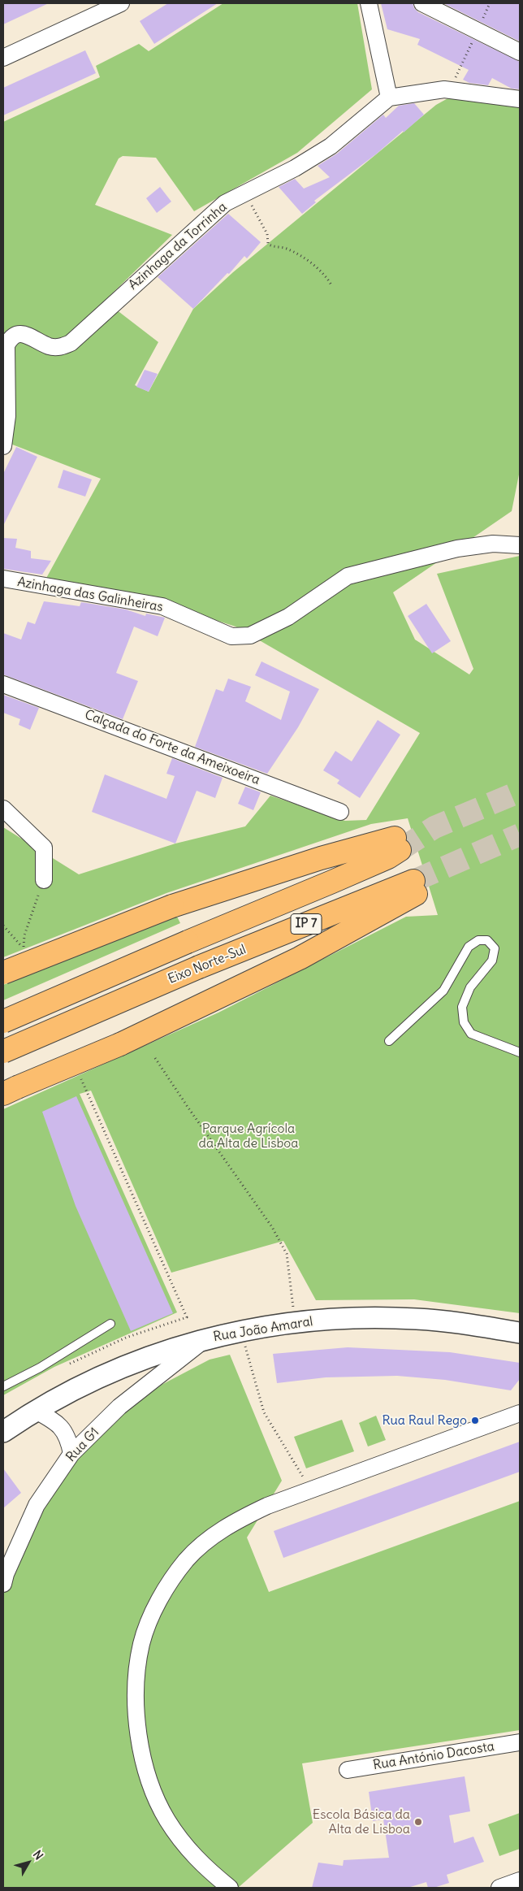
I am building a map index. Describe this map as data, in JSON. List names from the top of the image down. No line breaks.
{"streets":{"highway":["IP 7","Eixo Norte-Sul"],"street":["Azinhaga da Torrinha","Azinhaga das Galinheiras","Calçada do Forte da Ameixoeira","Rua João Amaral","Rua G1","Rua António Dacosta"]},"crossings":[["Rua João Amaral","Rua G1"]],"parks":["Parque Agrícola da Alta de Lisboa"],"places":["Rua Raul Rego","Escola Básica da Alta de Lisboa"],"north":"top right"}
